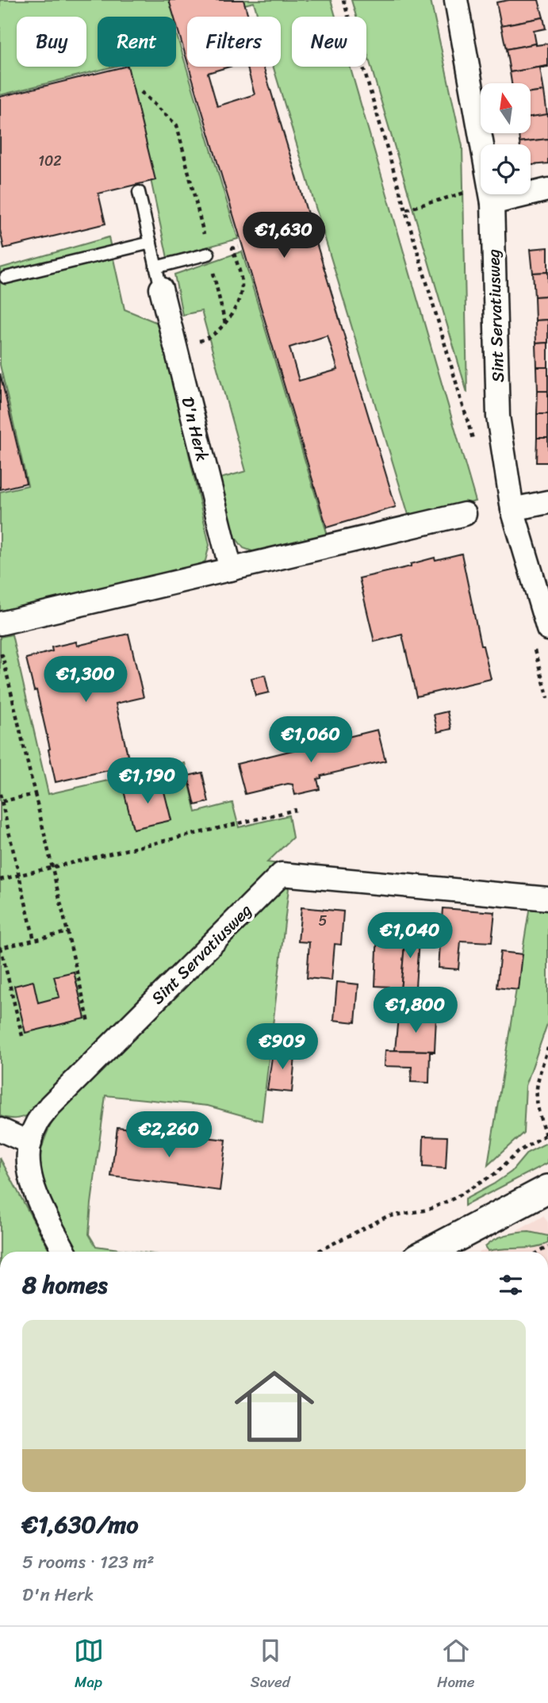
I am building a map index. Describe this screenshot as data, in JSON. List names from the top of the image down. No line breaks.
{"streets":{"street":["Sint Servatiusweg","D'n Herk"]},"house_numbers":["102","5"],"north":"top","page":{"chip":["Buy","Rent","Filters","New"],"price":["€1,630","€1,300","€1,060","€1,190","€1,040","€1,800","€909","€2,260"],"heading":"8 homes","list":[{"name":"€1,630/mo","note":"5 rooms · 123 m² · D'n Herk"}],"tabs":["Map","Saved","Home"]}}
